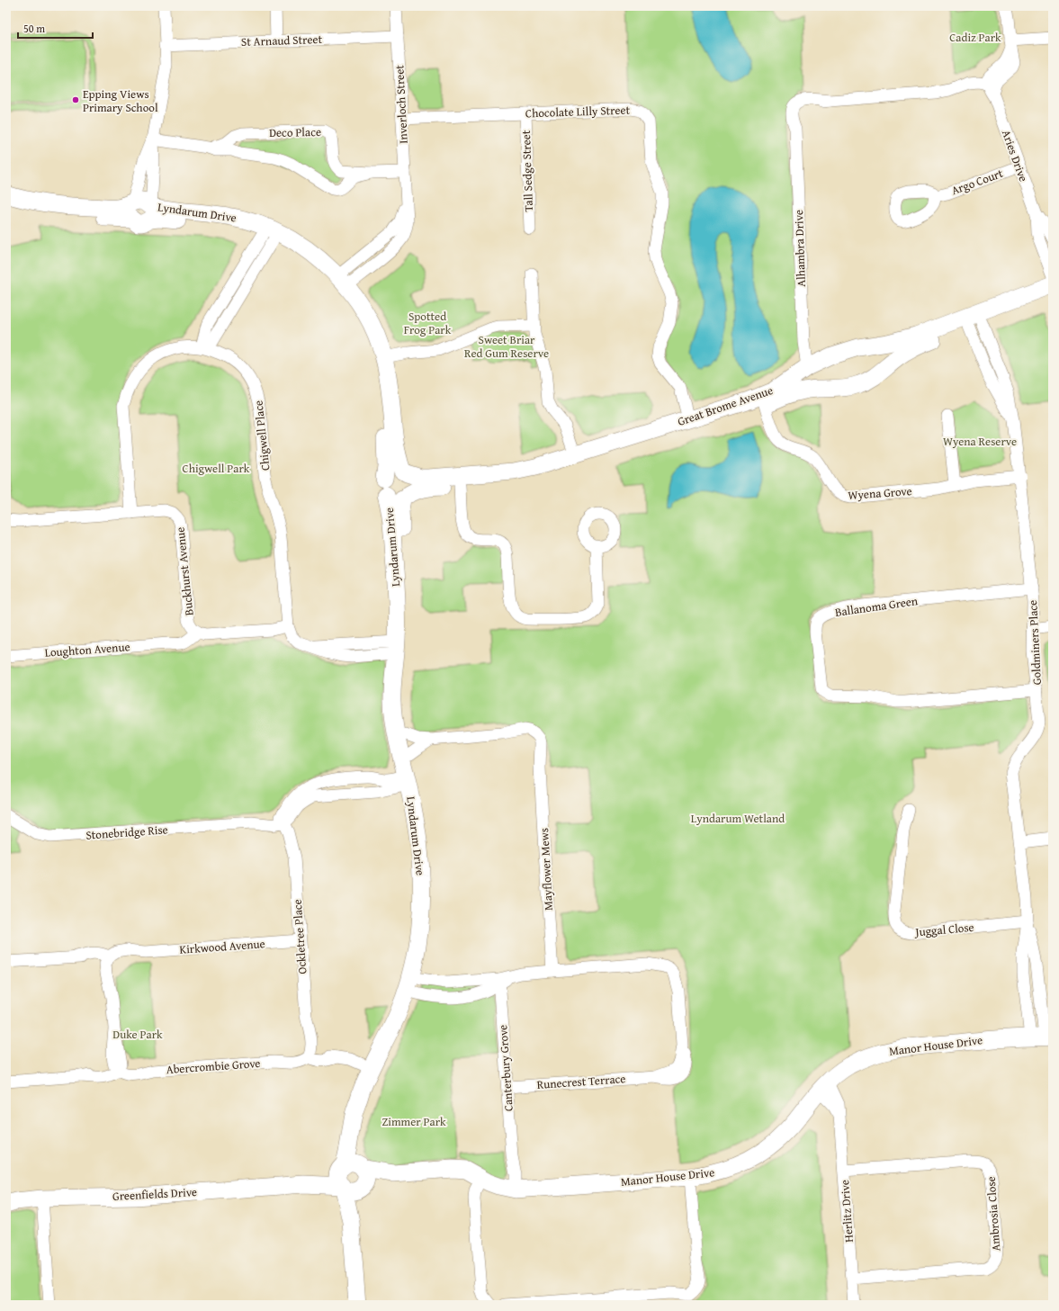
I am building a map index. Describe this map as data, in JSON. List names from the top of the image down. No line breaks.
{"streets":{"street":["St Arnaud Street","Inverloch Street","Chocolate Lilly Street","Deco Place","Aries Drive","Tall Sedge Street","Argo Court","Lyndarum Drive","Alhambra Drive","Great Brome Avenue","Chigwell Place","Wyena Grove","Buckhurst Avenue","Ballanoma Green","Goldminers Place","Loughton Avenue","Stonebridge Rise","Mayflower Mews","Juggal Close","Ockletree Place","Kirkwood Avenue","Manor House Drive","Abercrombie Grove","Canterbury Grove","Runecrest Terrace","Greenfields Drive","Herlitz Drive","Ambrosia Close"]},"crossings":[["St Arnaud Street","Inverloch Street"],["Inverloch Street","Chocolate Lilly Street"],["Inverloch Street","Lyndarum Drive"],["Chocolate Lilly Street","Tall Sedge Street"],["Chocolate Lilly Street","Great Brome Avenue"],["Aries Drive","Argo Court"],["Aries Drive","Alhambra Drive"],["Lyndarum Drive","Great Brome Avenue"],["Lyndarum Drive","Chigwell Place"],["Lyndarum Drive","Mayflower Mews"],["Lyndarum Drive","Manor House Drive"],["Lyndarum Drive","Runecrest Terrace"],["Lyndarum Drive","Greenfields Drive"],["Alhambra Drive","Great Brome Avenue"],["Great Brome Avenue","Wyena Grove"],["Great Brome Avenue","Goldminers Place"],["Chigwell Place","Buckhurst Avenue"],["Wyena Grove","Goldminers Place"],["Buckhurst Avenue","Loughton Avenue"],["Ballanoma Green","Goldminers Place"],["Goldminers Place","Juggal Close"],["Goldminers Place","Manor House Drive"],["Stonebridge Rise","Ockletree Place"],["Mayflower Mews","Runecrest Terrace"],["Ockletree Place","Kirkwood Avenue"],["Ockletree Place","Abercrombie Grove"],["Manor House Drive","Canterbury Grove"],["Manor House Drive","Greenfields Drive"],["Manor House Drive","Herlitz Drive"],["Canterbury Grove","Runecrest Terrace"],["Herlitz Drive","Ambrosia Close"]],"parks":["Cadiz Park","Spotted Frog Park","Sweet Briar Red Gum Reserve","Wyena Reserve","Chigwell Park","Lyndarum Wetland","Duke Park","Zimmer Park"],"places":["Epping Views Primary School"],"scale_bar":"50 m"}
